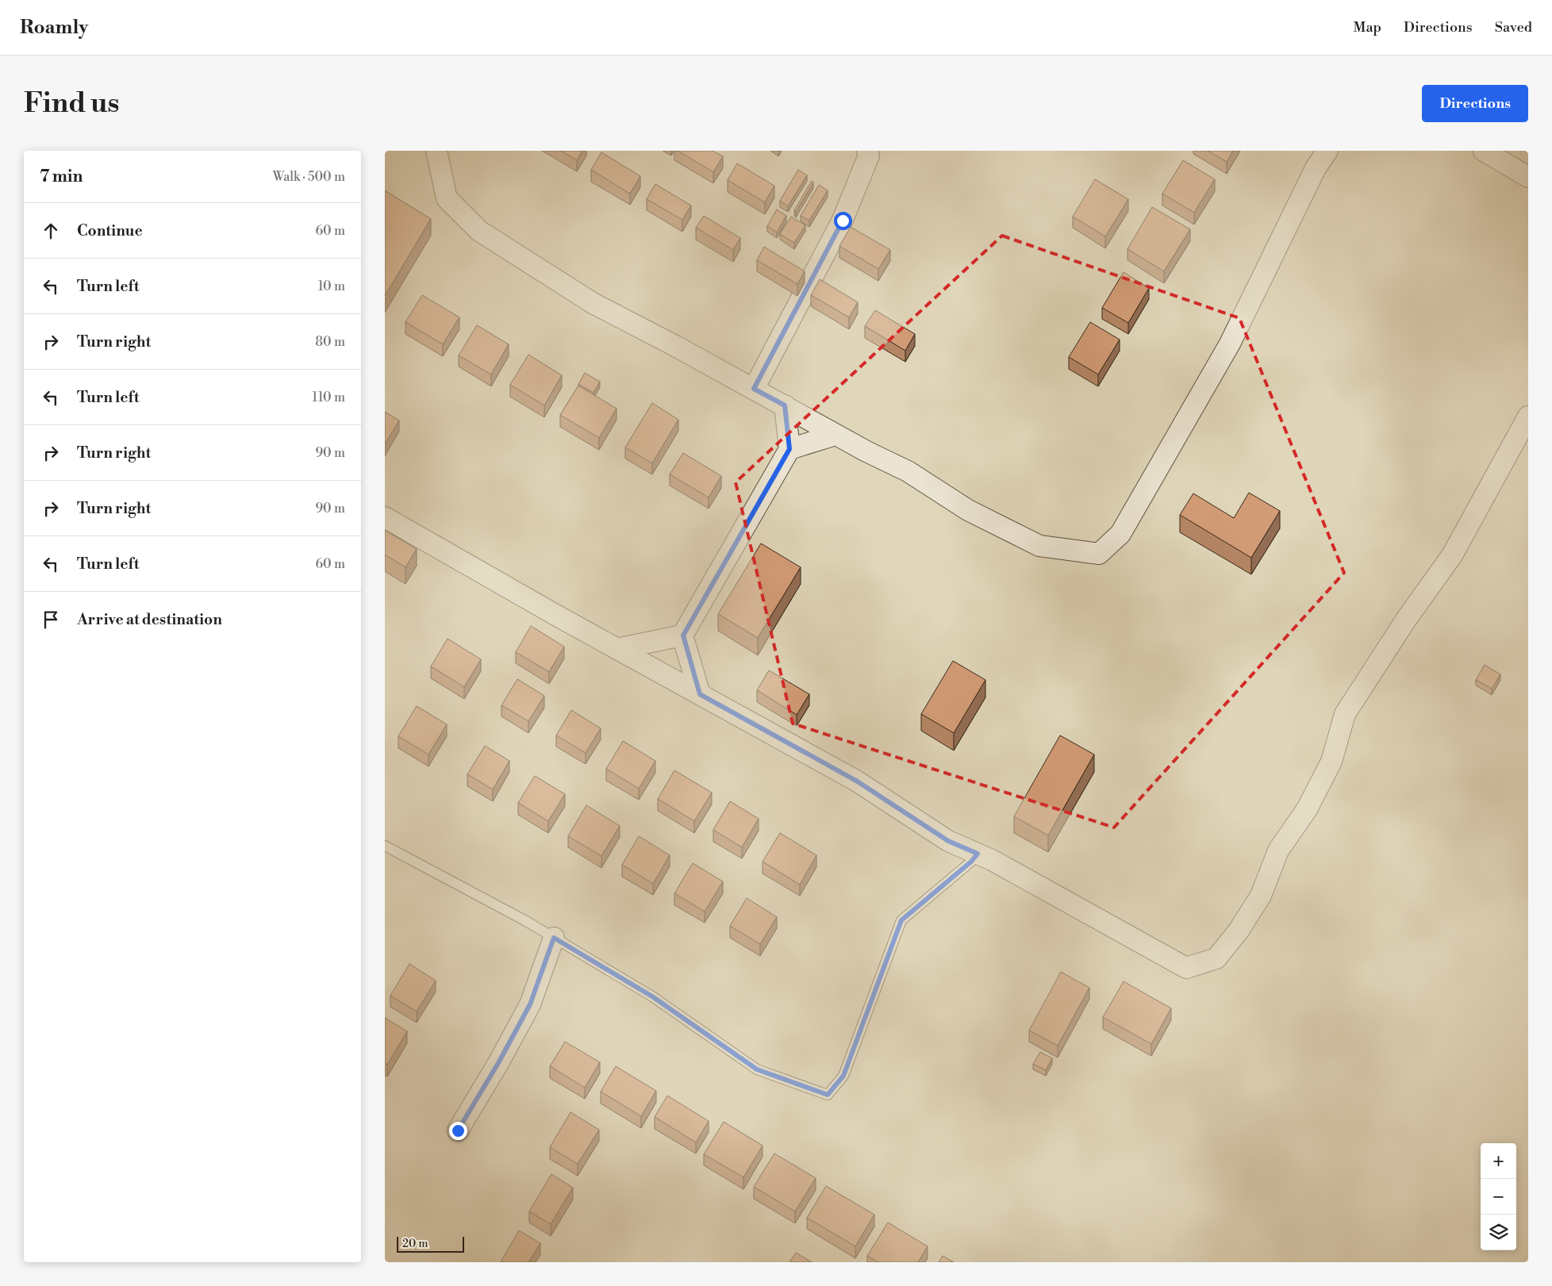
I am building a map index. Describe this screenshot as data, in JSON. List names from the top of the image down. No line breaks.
{"scale_bar":"20 m","page":{"header":"Roamly","nav":["Map","Directions","Saved"],"buttons":"Directions","title":"Find us","heading":["7 min","Walk · 500 m"],"list":[["Continue","60 m"],["Turn left","10 m"],["Turn right","80 m"],["Turn left","110 m"],["Turn right","90 m"],["Turn right","90 m"],["Turn left","60 m"],"Arrive at destination"],"map_buttons":["+","−"],"scale":"20 m"}}
